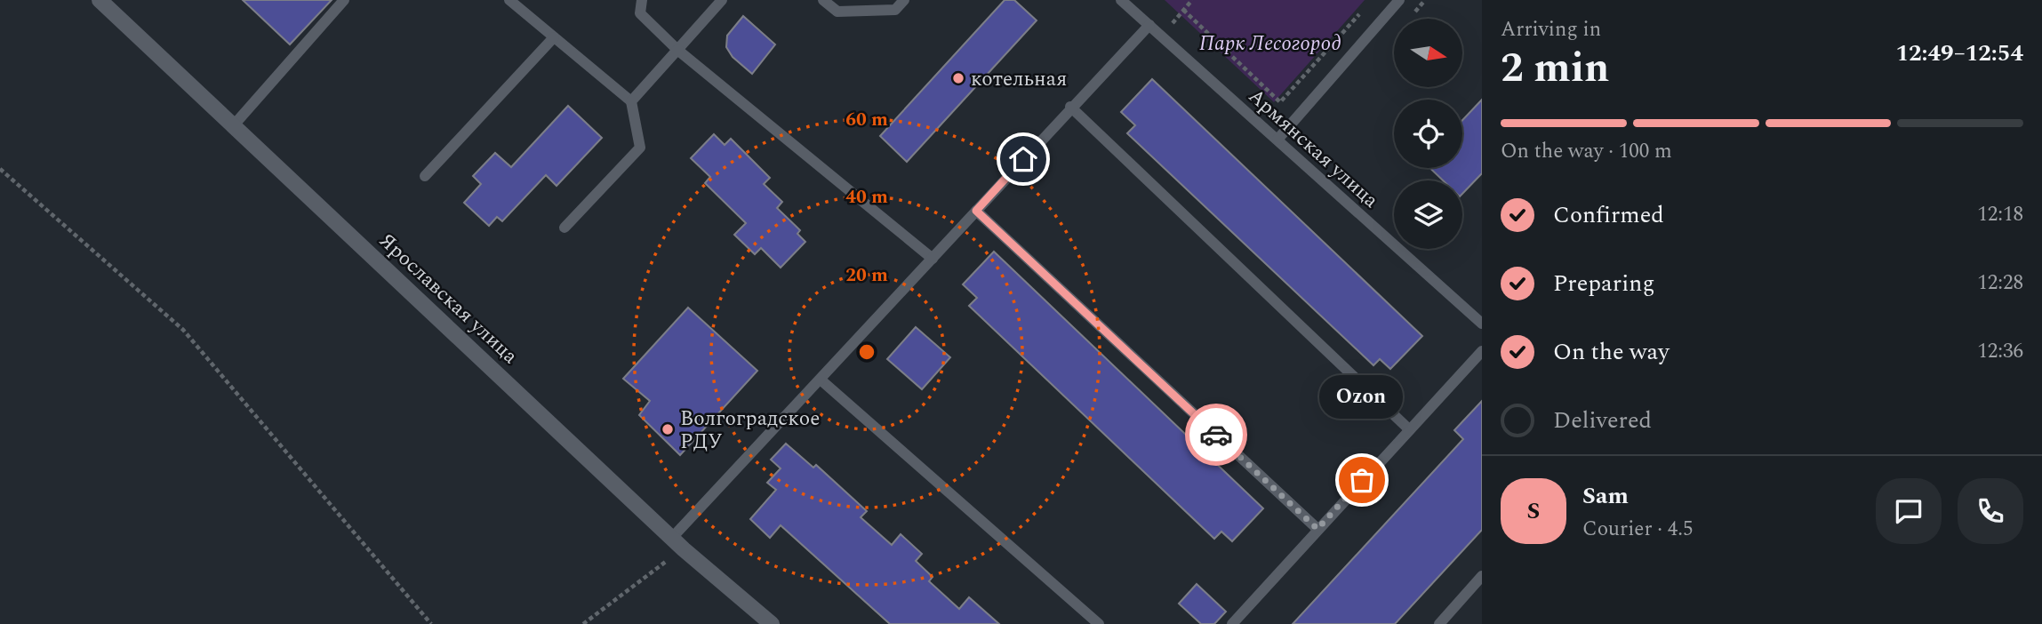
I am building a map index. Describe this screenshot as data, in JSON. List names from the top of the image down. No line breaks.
{"streets":{"street":["Ярославская улица"],"lane":["Армянская улица"]},"parks":["Парк Лесогород"],"places":["котельная","Волгоградское РДУ","Ozon"],"north":"right","page":{"heading":["2 min","Arriving in","12:49–12:54"],"panel":["Sam","Courier · 4.5"],"bar":"On the way · 100 m","list":[["Confirmed","12:18"],["Preparing","12:28"],["On the way","12:36"],"Delivered"],"bubble":"Ozon","round":"S"},"rings":["60 m","40 m","20 m"]}
